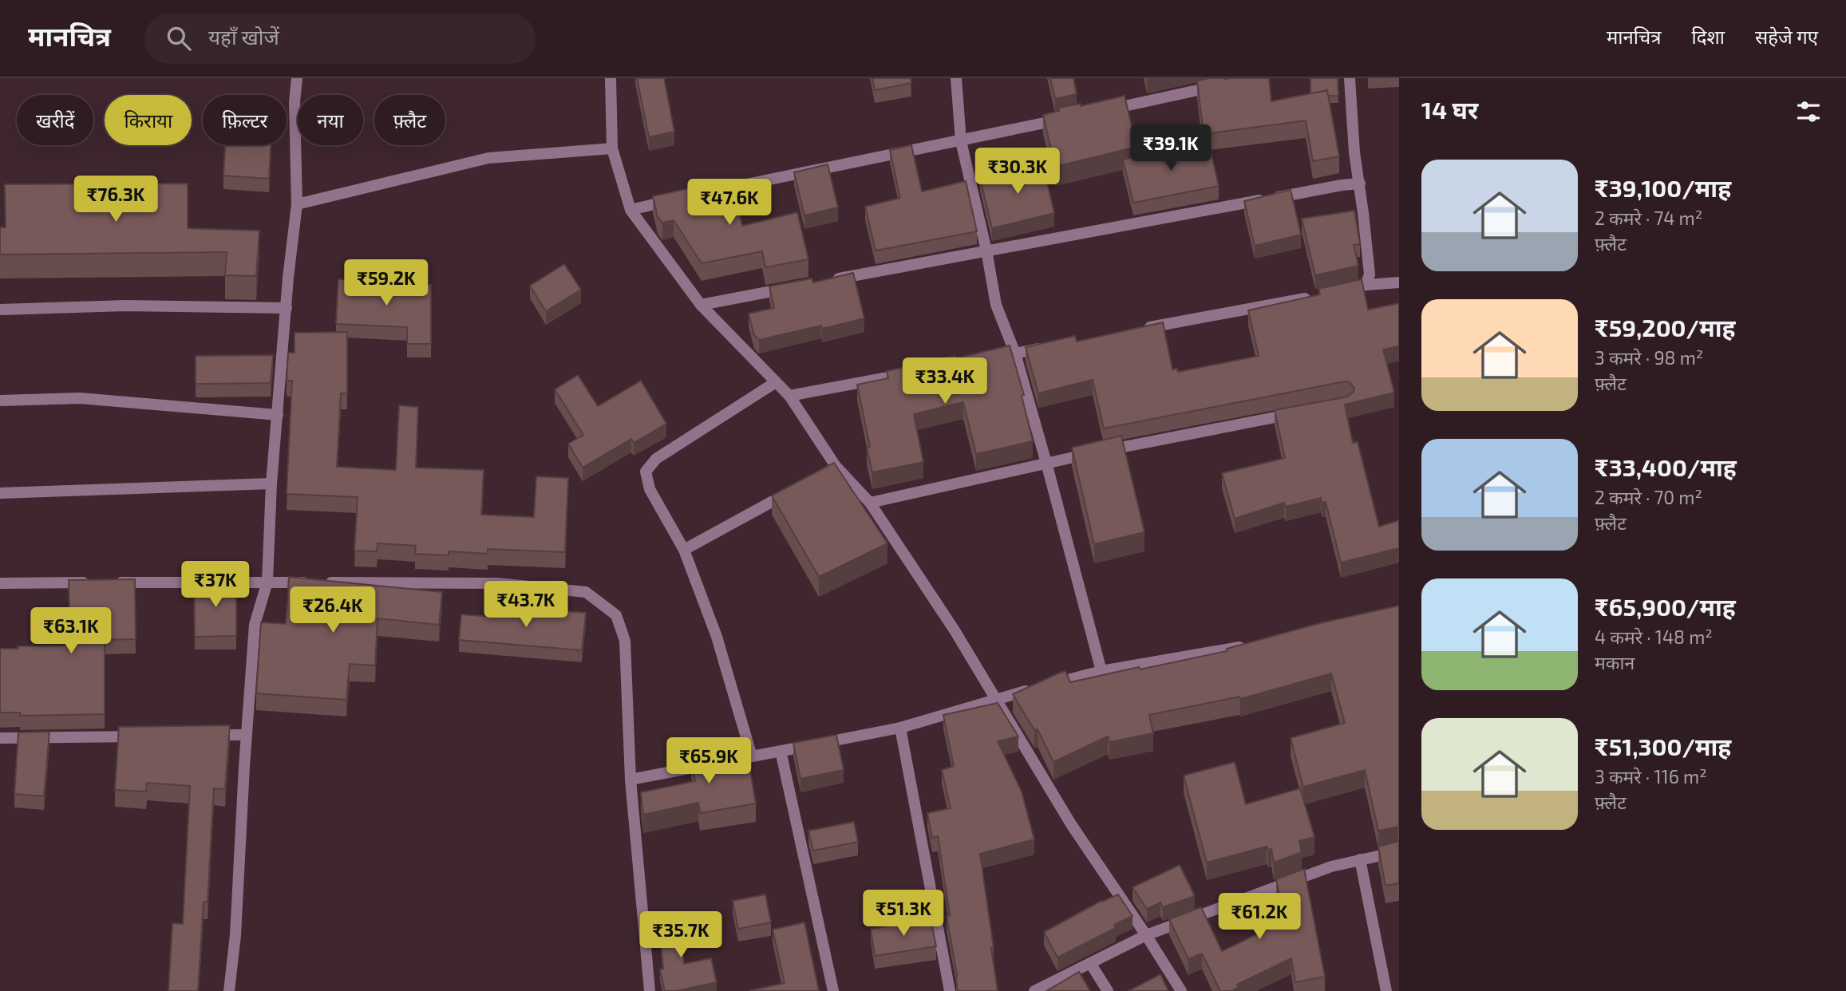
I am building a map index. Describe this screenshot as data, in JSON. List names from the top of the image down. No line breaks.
{"page":{"header":"मानचित्र","search":"यहाँ खोजें","nav":["मानचित्र","दिशा","सहेजे गए"],"heading":"14 घर","chip":["खरीदें","किराया","फ़िल्टर","नया","फ़्लैट"],"price":["₹39.1K","₹30.3K","₹76.3K","₹47.6K","₹59.2K","₹33.4K","₹37K","₹43.7K","₹26.4K","₹63.1K","₹65.9K","₹51.3K","₹61.2K","₹35.7K"],"list":[{"name":"₹39,100/माह","note":"2 कमरे · 74 m² · फ़्लैट"},{"name":"₹59,200/माह","note":"3 कमरे · 98 m² · फ़्लैट"},{"name":"₹33,400/माह","note":"2 कमरे · 70 m² · फ़्लैट"},{"name":"₹65,900/माह","note":"4 कमरे · 148 m² · मकान"},{"name":"₹51,300/माह","note":"3 कमरे · 116 m² · फ़्लैट"}]}}
